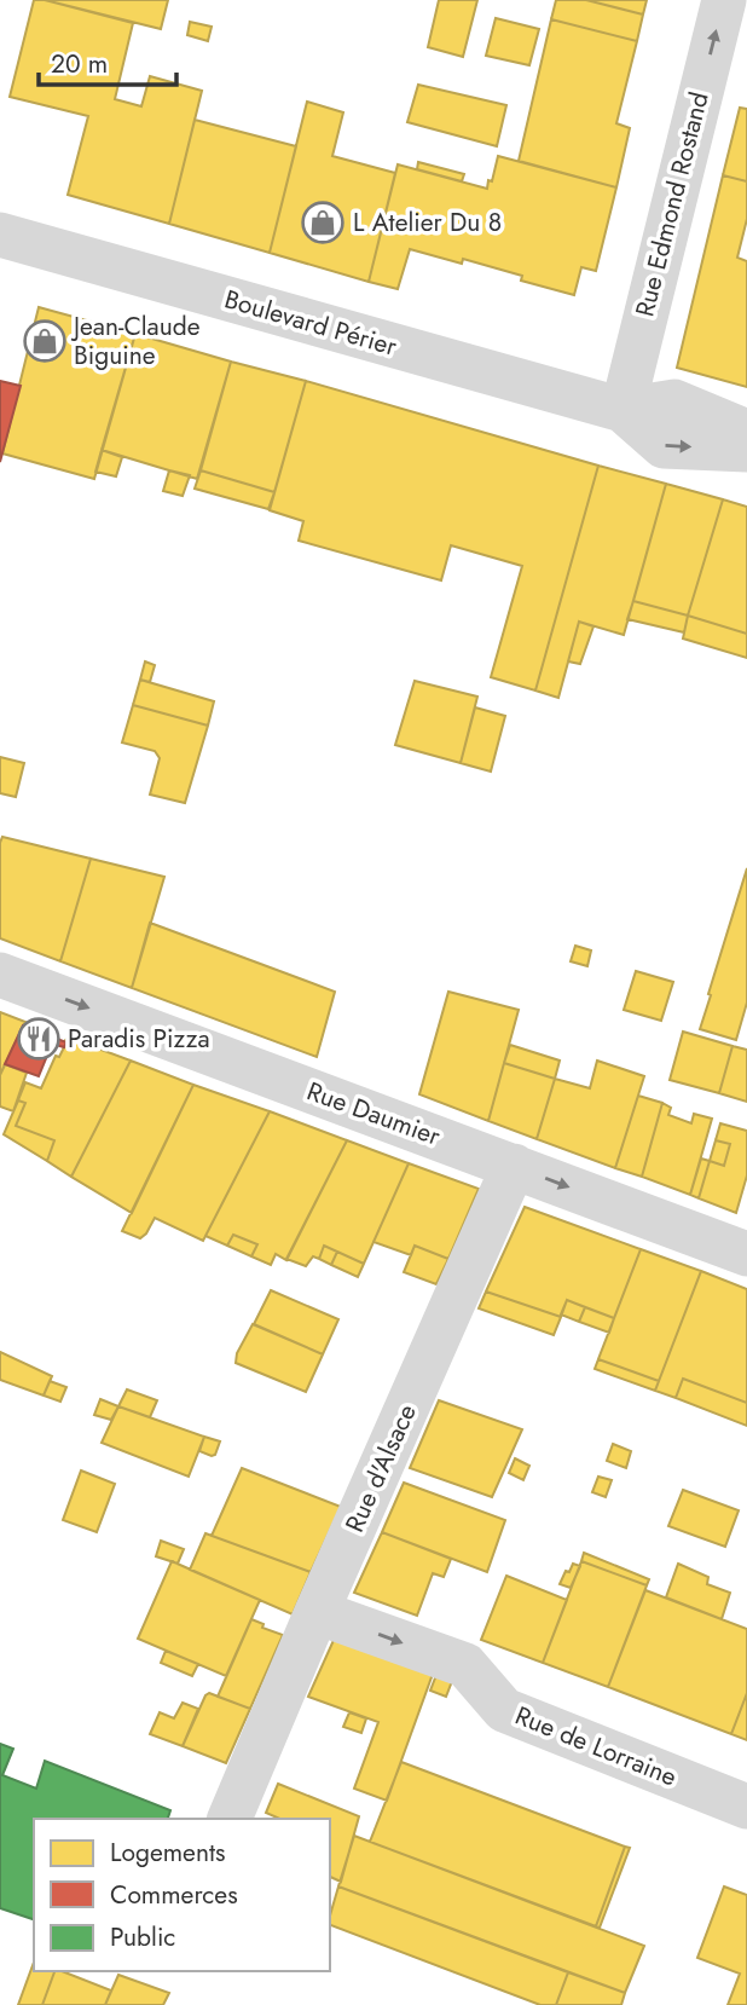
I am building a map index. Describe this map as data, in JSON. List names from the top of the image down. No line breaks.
{"streets":{"street":["Rue Edmond Rostand","Boulevard Périer","Rue Daumier","Rue d'Alsace","Rue de Lorraine"]},"crossings":[["Rue Edmond Rostand","Boulevard Périer"],["Rue Daumier","Rue d'Alsace"],["Rue d'Alsace","Rue de Lorraine"]],"one_way":["Rue Edmond Rostand","Rue Daumier","Rue de Lorraine"],"places":{"shop":["L Atelier Du 8","Jean-Claude Biguine"],"restaurant":["Paradis Pizza"]},"legend":["Logements","Commerces","Public"],"scale_bar":"20 m"}
